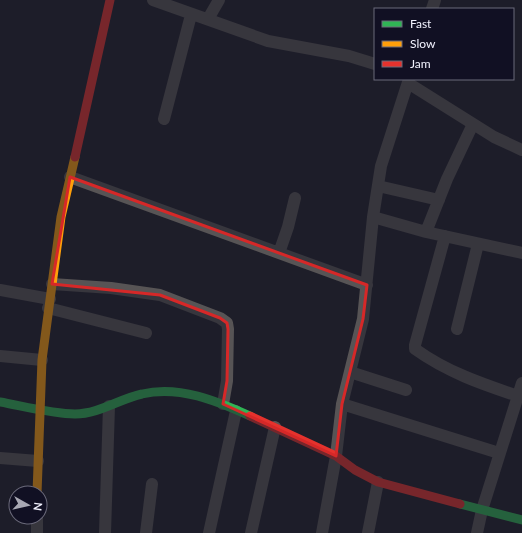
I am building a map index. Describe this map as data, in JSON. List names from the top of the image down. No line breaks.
{"legend":["Fast","Slow","Jam"],"north":"right"}
